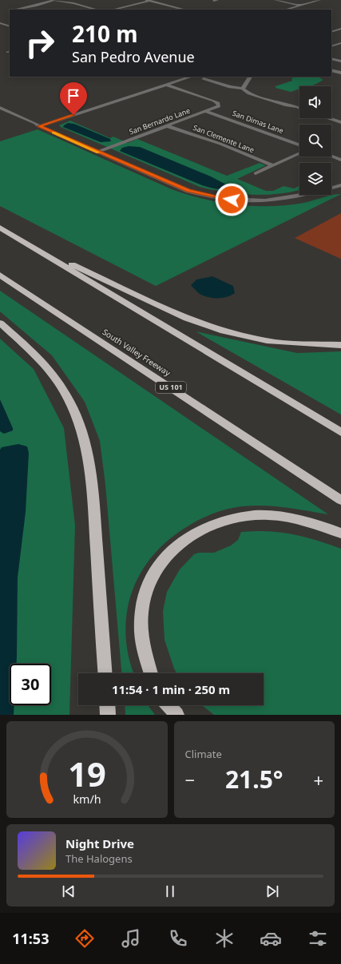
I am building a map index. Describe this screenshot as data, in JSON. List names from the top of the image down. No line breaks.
{"streets":{"highway":["South Valley Freeway","US 101"],"street":["San Bernardo Lane","San Dimas Lane","San Clemente Lane"]},"crossings":[["San Bernardo Lane","San Dimas Lane"],["San Bernardo Lane","San Clemente Lane"]],"page":{"turn":["210 m","San Pedro Avenue"],"limit":"30","trip":"11:54 · 1 min · 250 m","tile":"Climate","heat":["−","21.5°","+"],"song":["Night Drive","The Halogens"],"tabs":"11:53","gauge":["19","km/h"]}}
